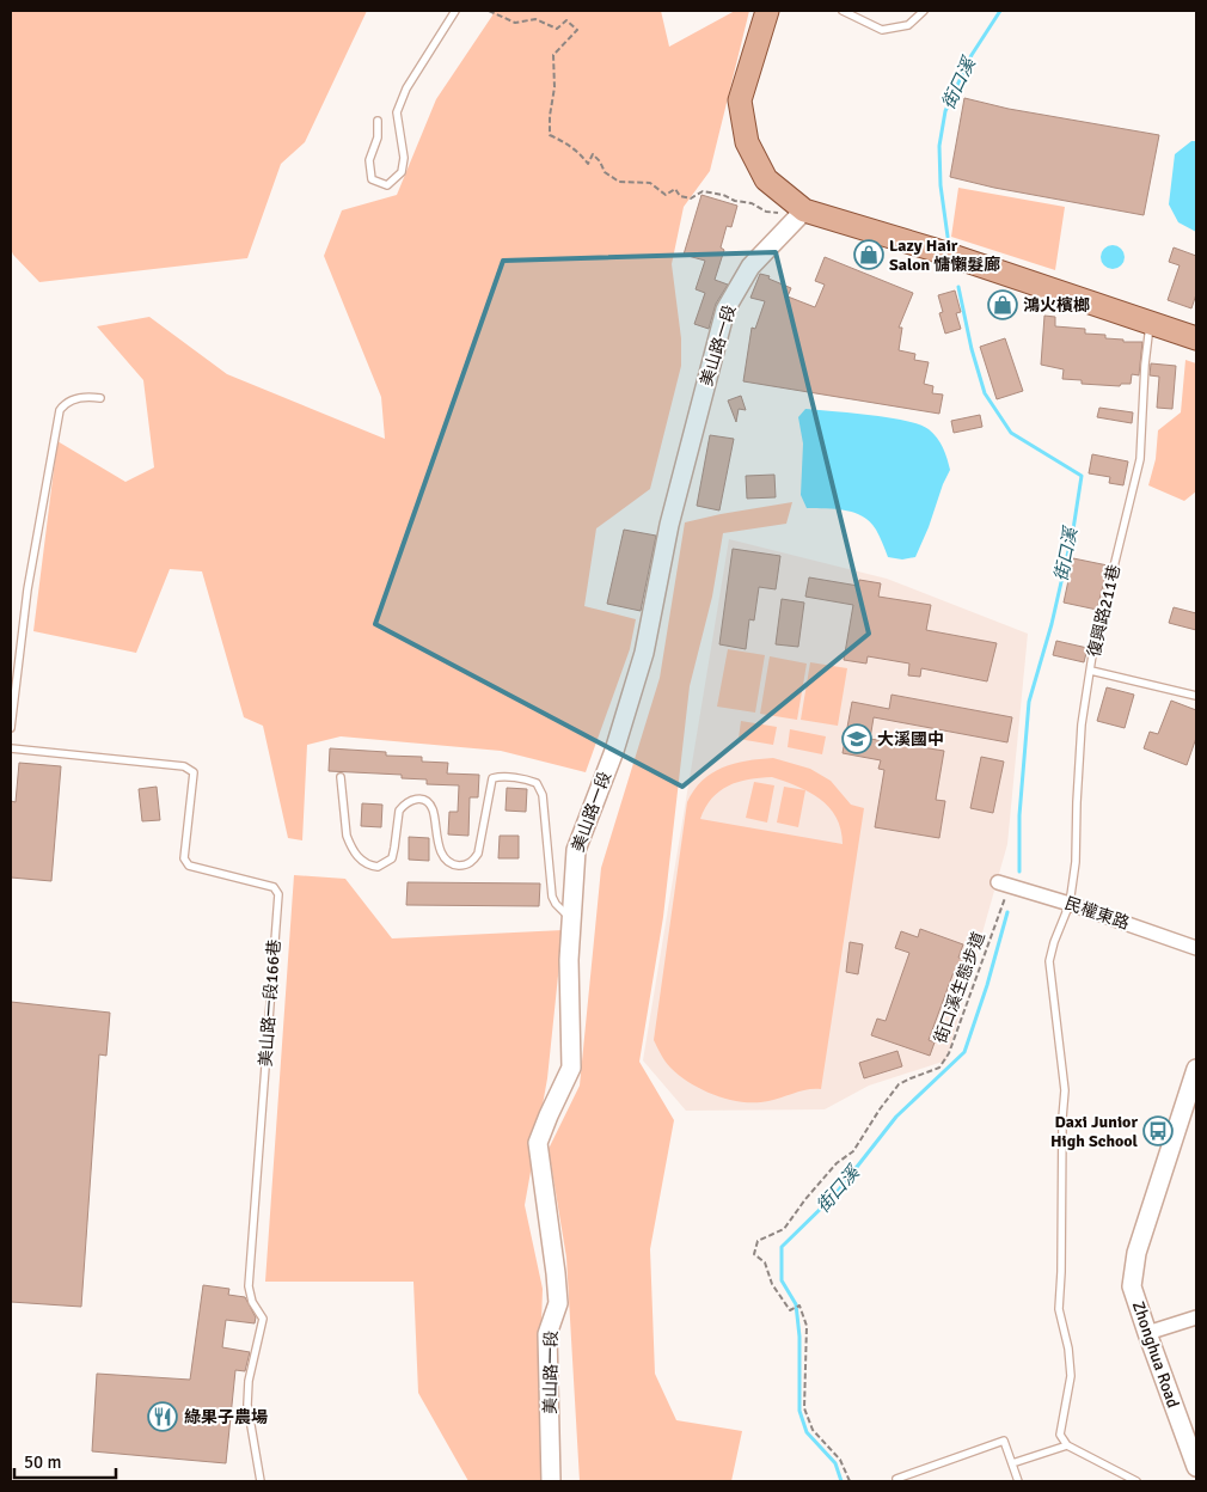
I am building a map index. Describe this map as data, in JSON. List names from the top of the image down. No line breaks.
{"streets":{"street":["美山路一段","民權東路","Zhonghua Road"],"lane":["復興路211巷","美山路一段166巷"],"path":["街口溪生態步道"]},"crossings":[["復興路211巷","民權東路"]],"water":["街口溪"],"places":{"shop":["Lazy Hair Salon 慵懶髮廊","鴻火檳榔"],"school or university":["大溪國中"],"bus stop":["Daxi Junior High School"],"restaurant":["綠果子農場"]},"scale_bar":"50 m"}
